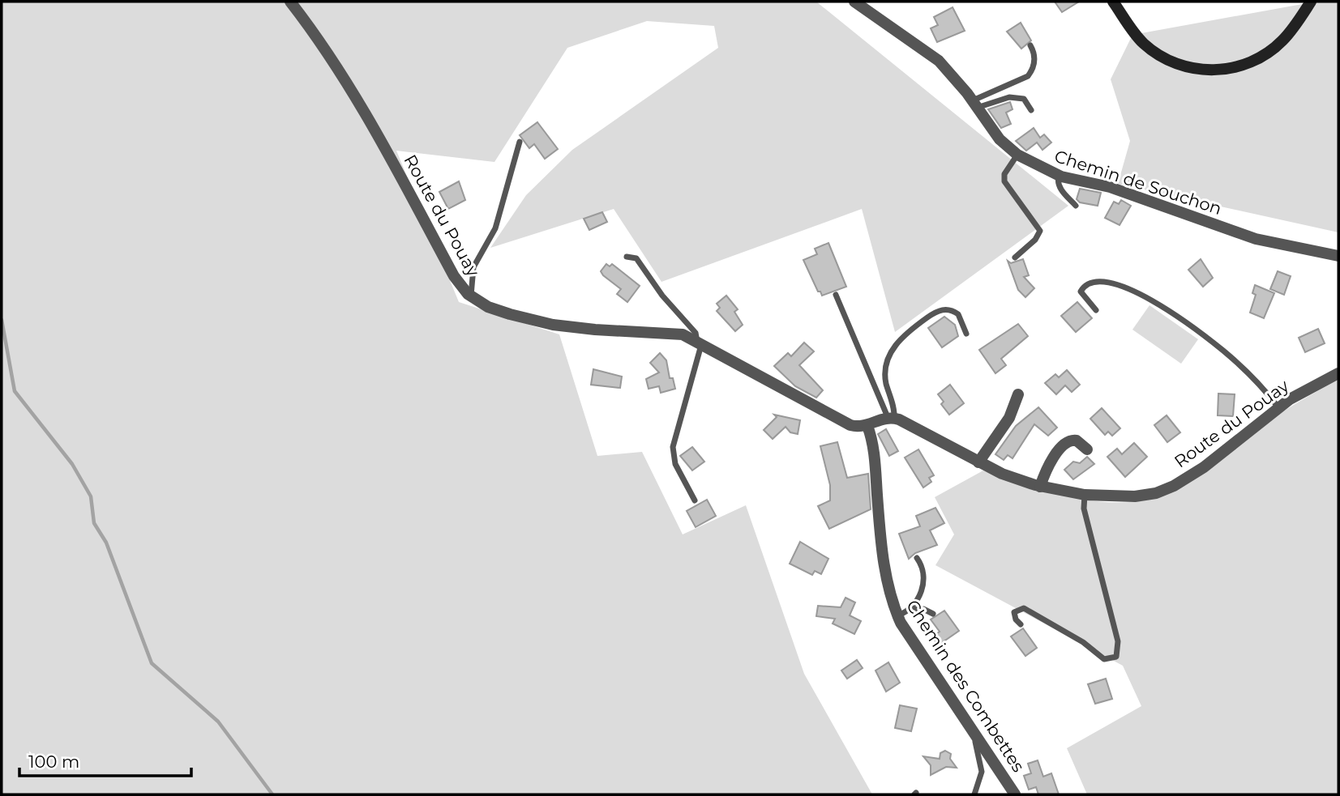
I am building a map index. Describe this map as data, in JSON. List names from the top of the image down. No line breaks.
{"streets":{"street":["Chemin de Souchon","Route du Pouay","Chemin des Combettes"]},"crossings":[["Route du Pouay","Chemin des Combettes"]],"scale_bar":"100 m"}
